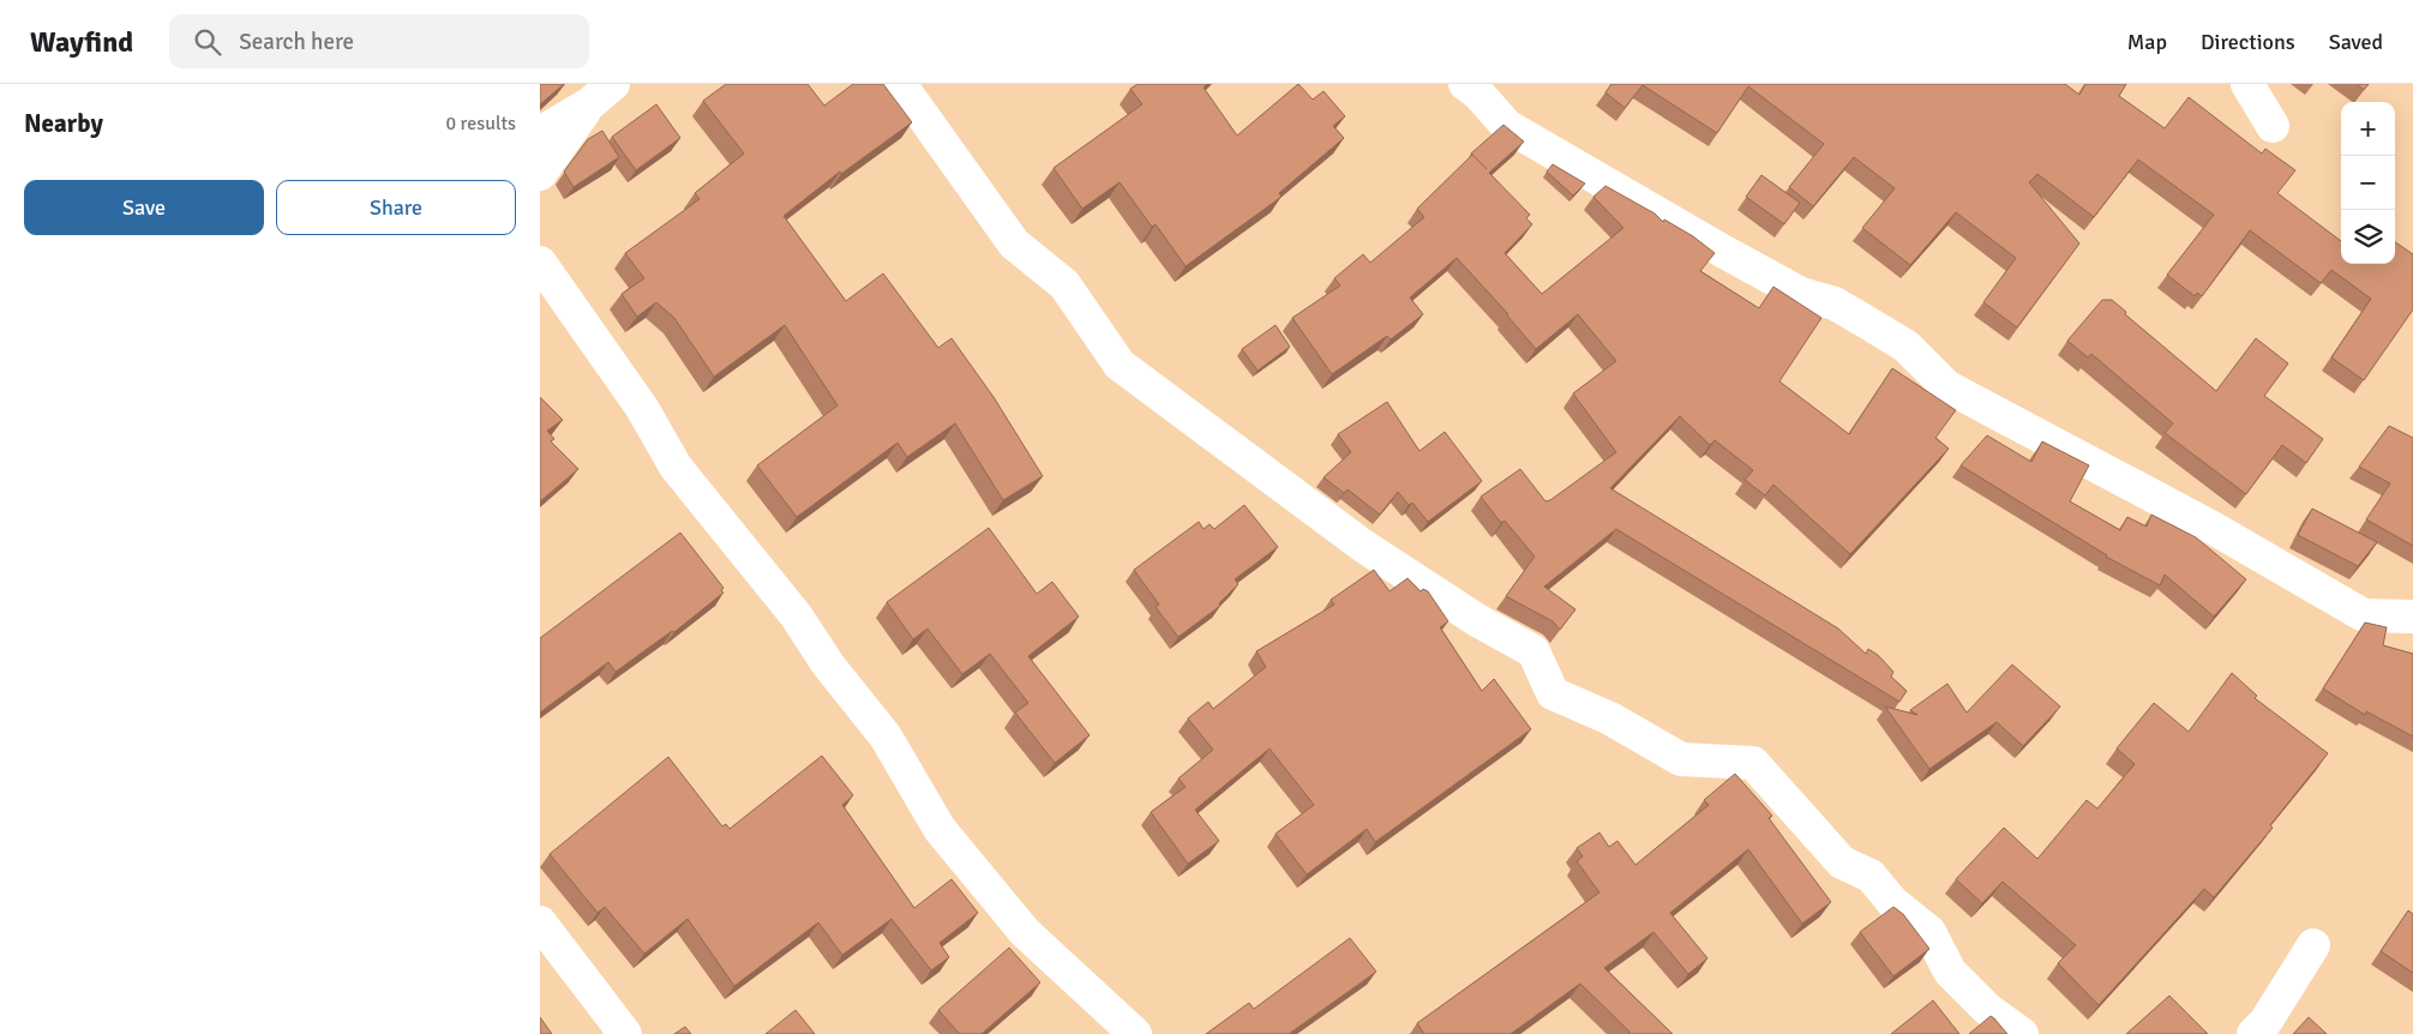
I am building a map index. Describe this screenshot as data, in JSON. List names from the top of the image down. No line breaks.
{"page":{"header":"Wayfind","search":"Search here","nav":["Map","Directions","Saved"],"heading":["Nearby","0 results"],"map_buttons":["+","−"],"buttons":["Save","Share"]}}
